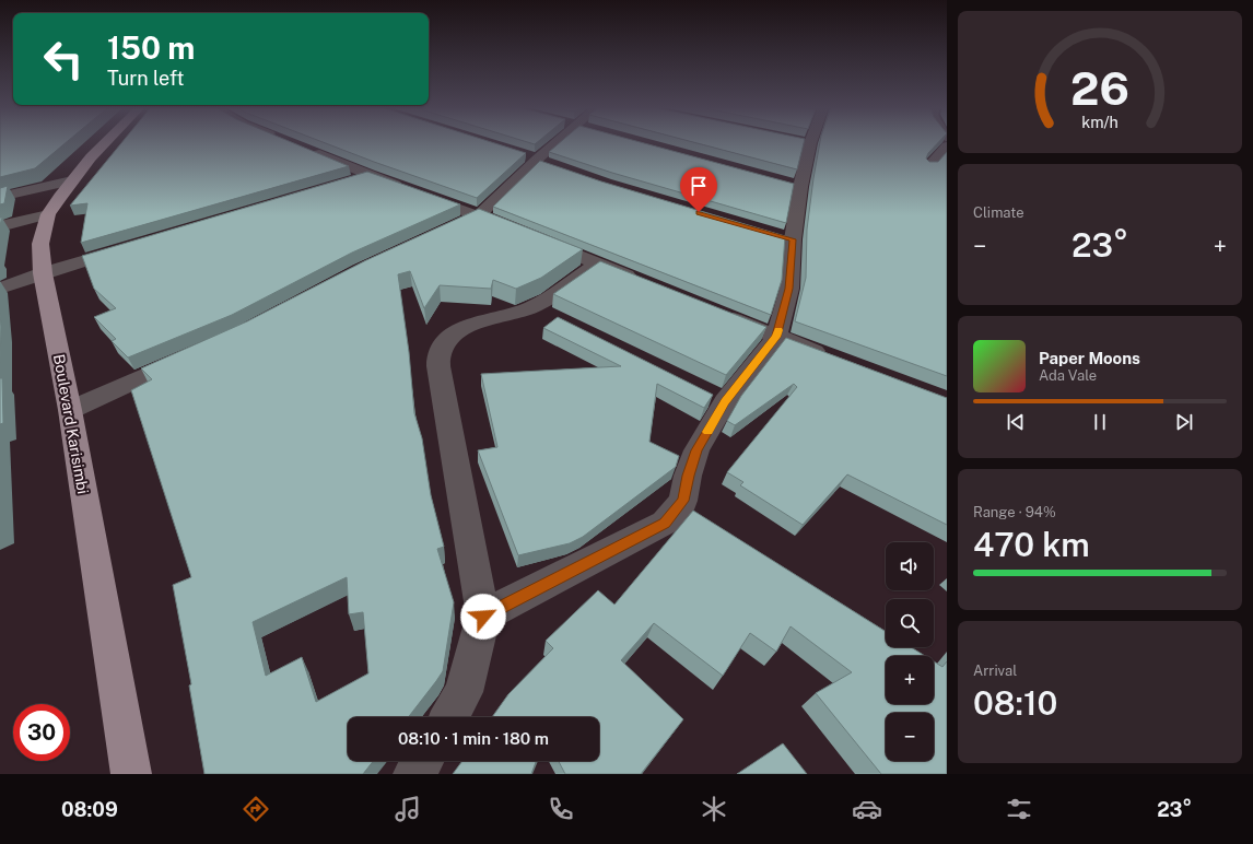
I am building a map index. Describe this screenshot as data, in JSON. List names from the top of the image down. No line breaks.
{"streets":{"main road":["Boulevard Karisimbi"]},"page":{"turn":["150 m","Turn left"],"tile":["Climate",["Range · 94%","470 km"],["Arrival","08:10"]],"heat":["−","23°","+"],"song":["Paper Moons","Ada Vale"],"map_buttons":["+","−"],"limit":"30","trip":"08:10 · 1 min · 180 m","tabs":["08:09","23°"],"gauge":["26","km/h"]}}
